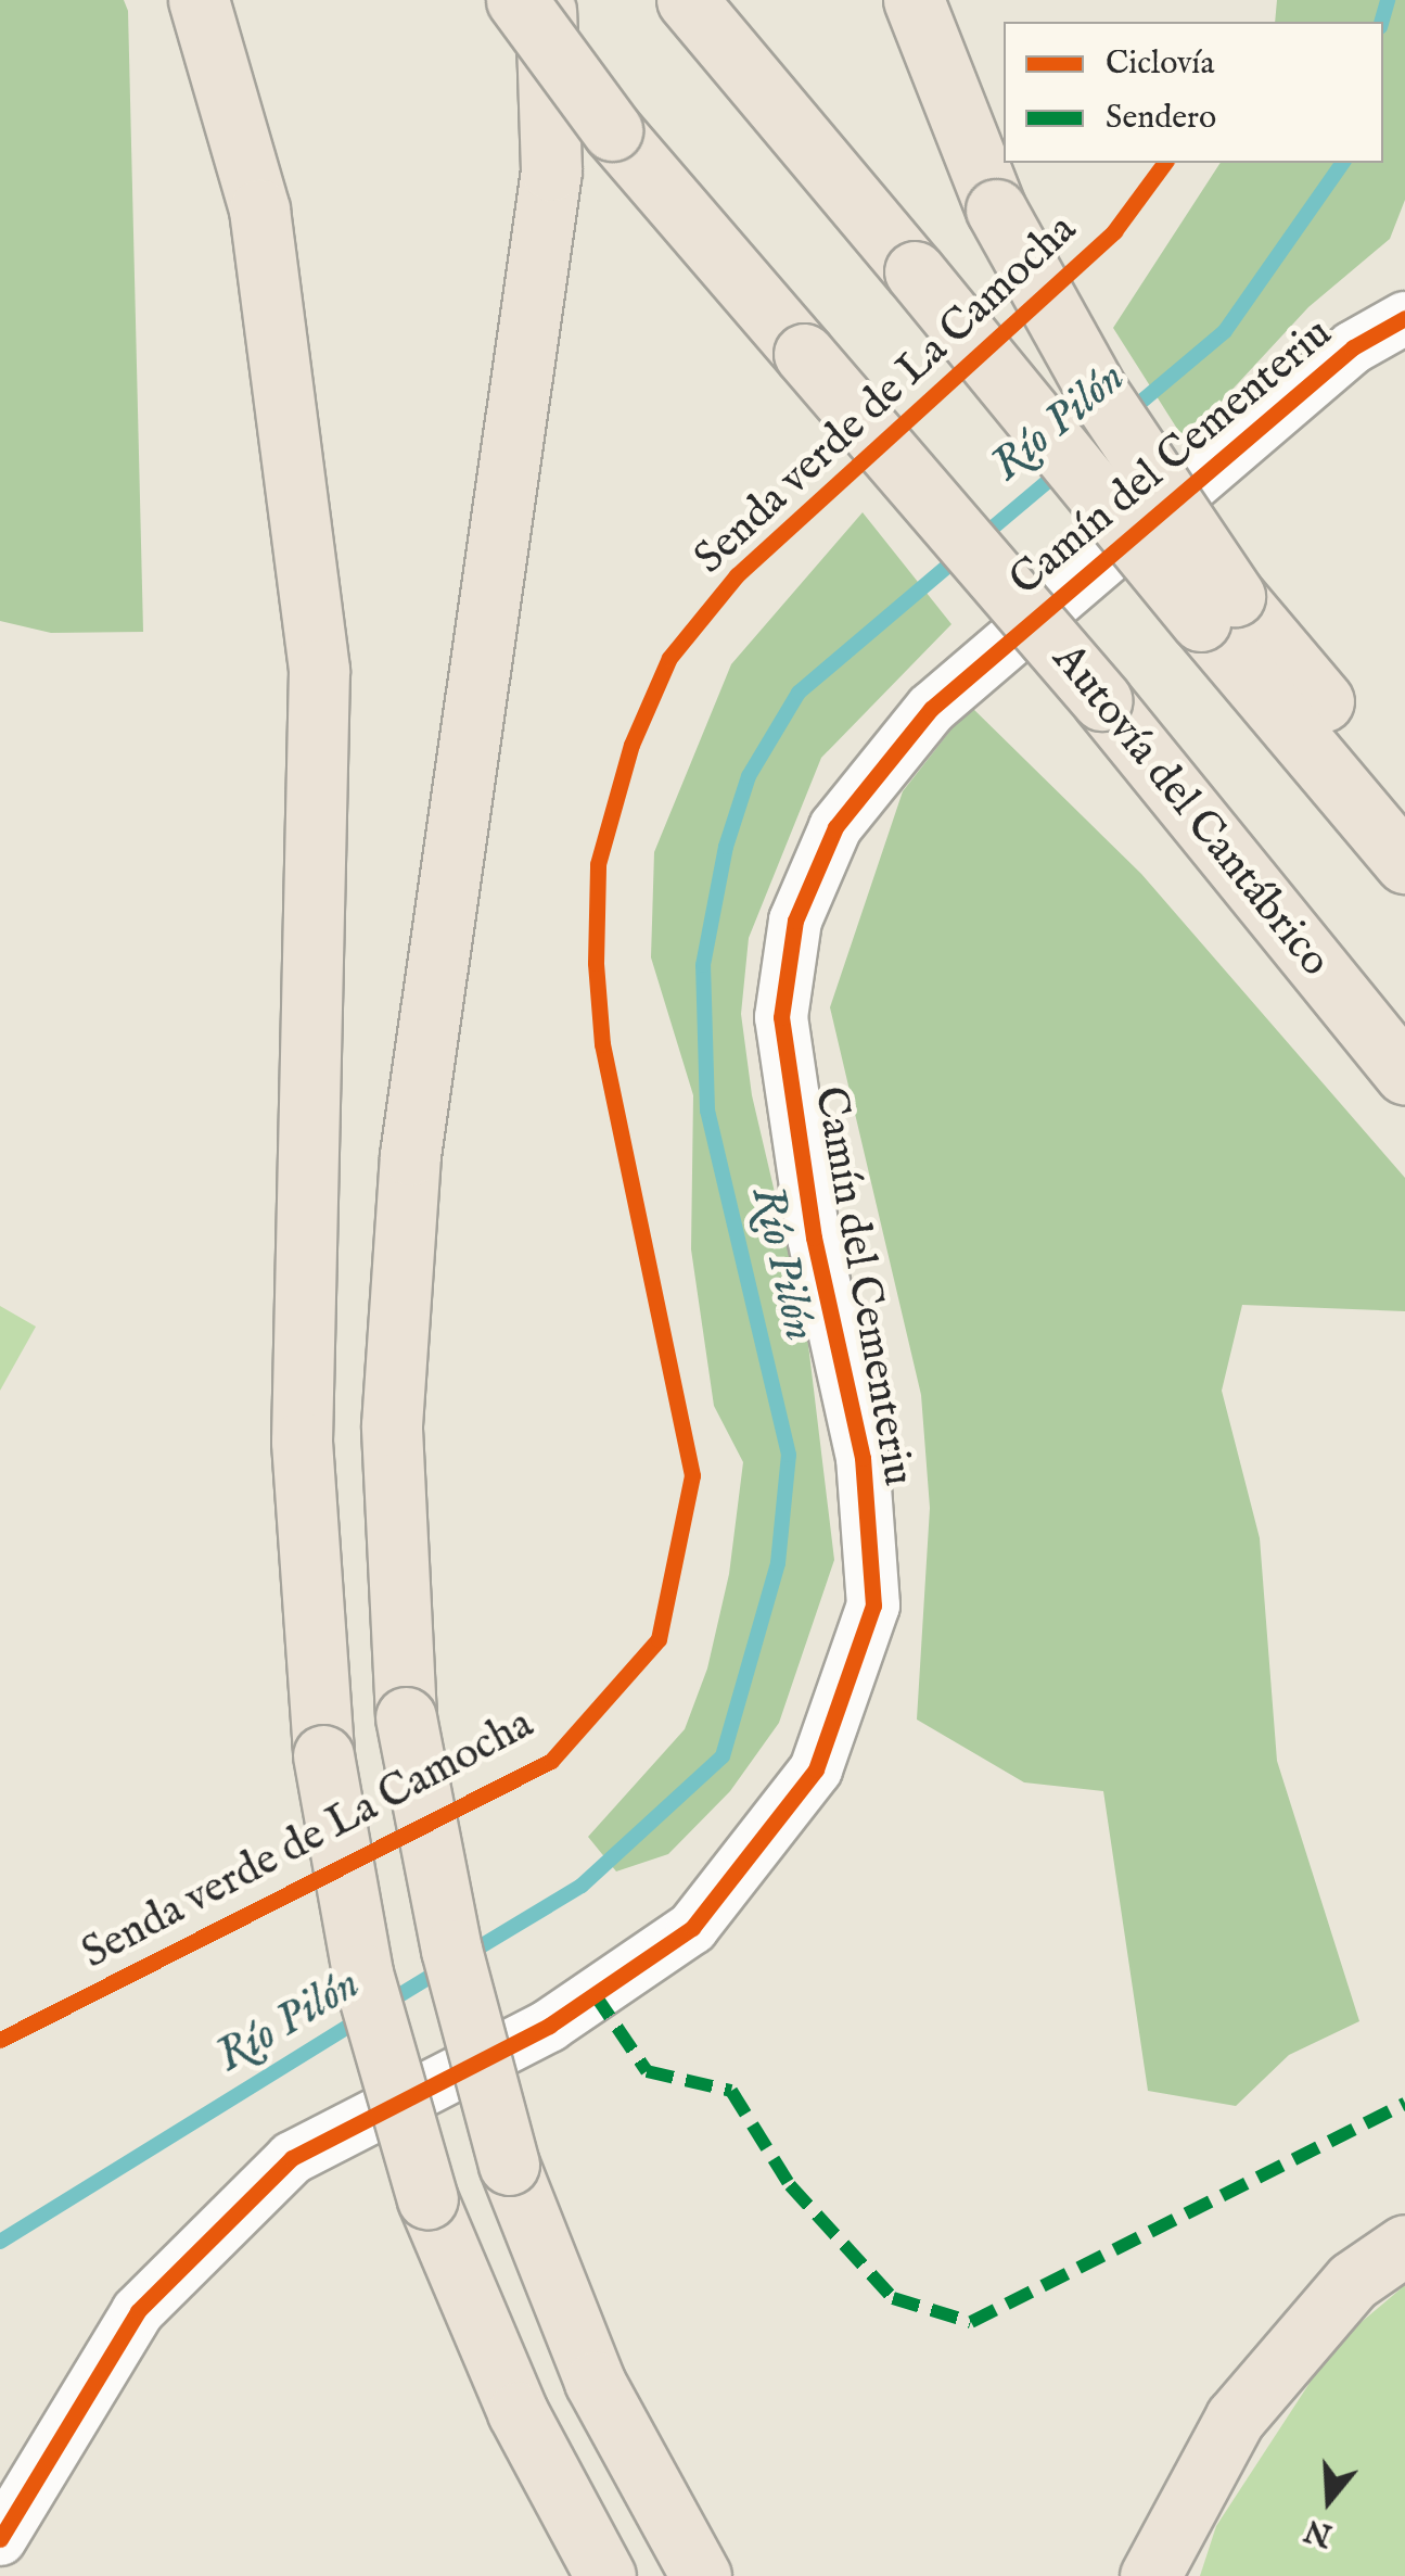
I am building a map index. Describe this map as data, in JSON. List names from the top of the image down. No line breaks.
{"streets":{"highway":["Autovía del Cantábrico"],"street":["Camín del Cementeriu"],"cycle path":["Senda verde de La Camocha"]},"water":["Río Pilón"],"legend":["Ciclovía","Sendero"],"north":"bottom"}
